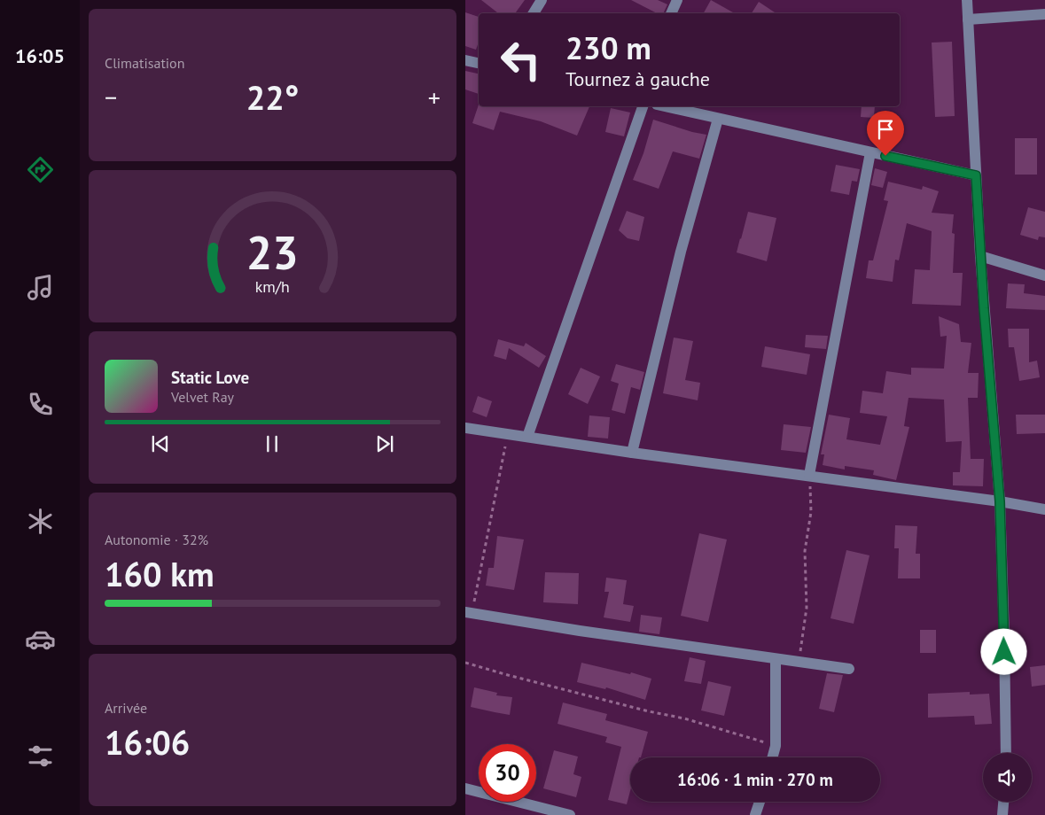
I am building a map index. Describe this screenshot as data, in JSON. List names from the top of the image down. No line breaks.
{"page":{"tabs":"16:05","tile":["Climatisation",["Autonomie · 32%","160 km"],["Arrivée","16:06"]],"turn":["230 m","Tournez à gauche"],"heat":["−","22°","+"],"song":["Static Love","Velvet Ray"],"limit":"30","trip":"16:06 · 1 min · 270 m","gauge":["23","km/h"]}}
